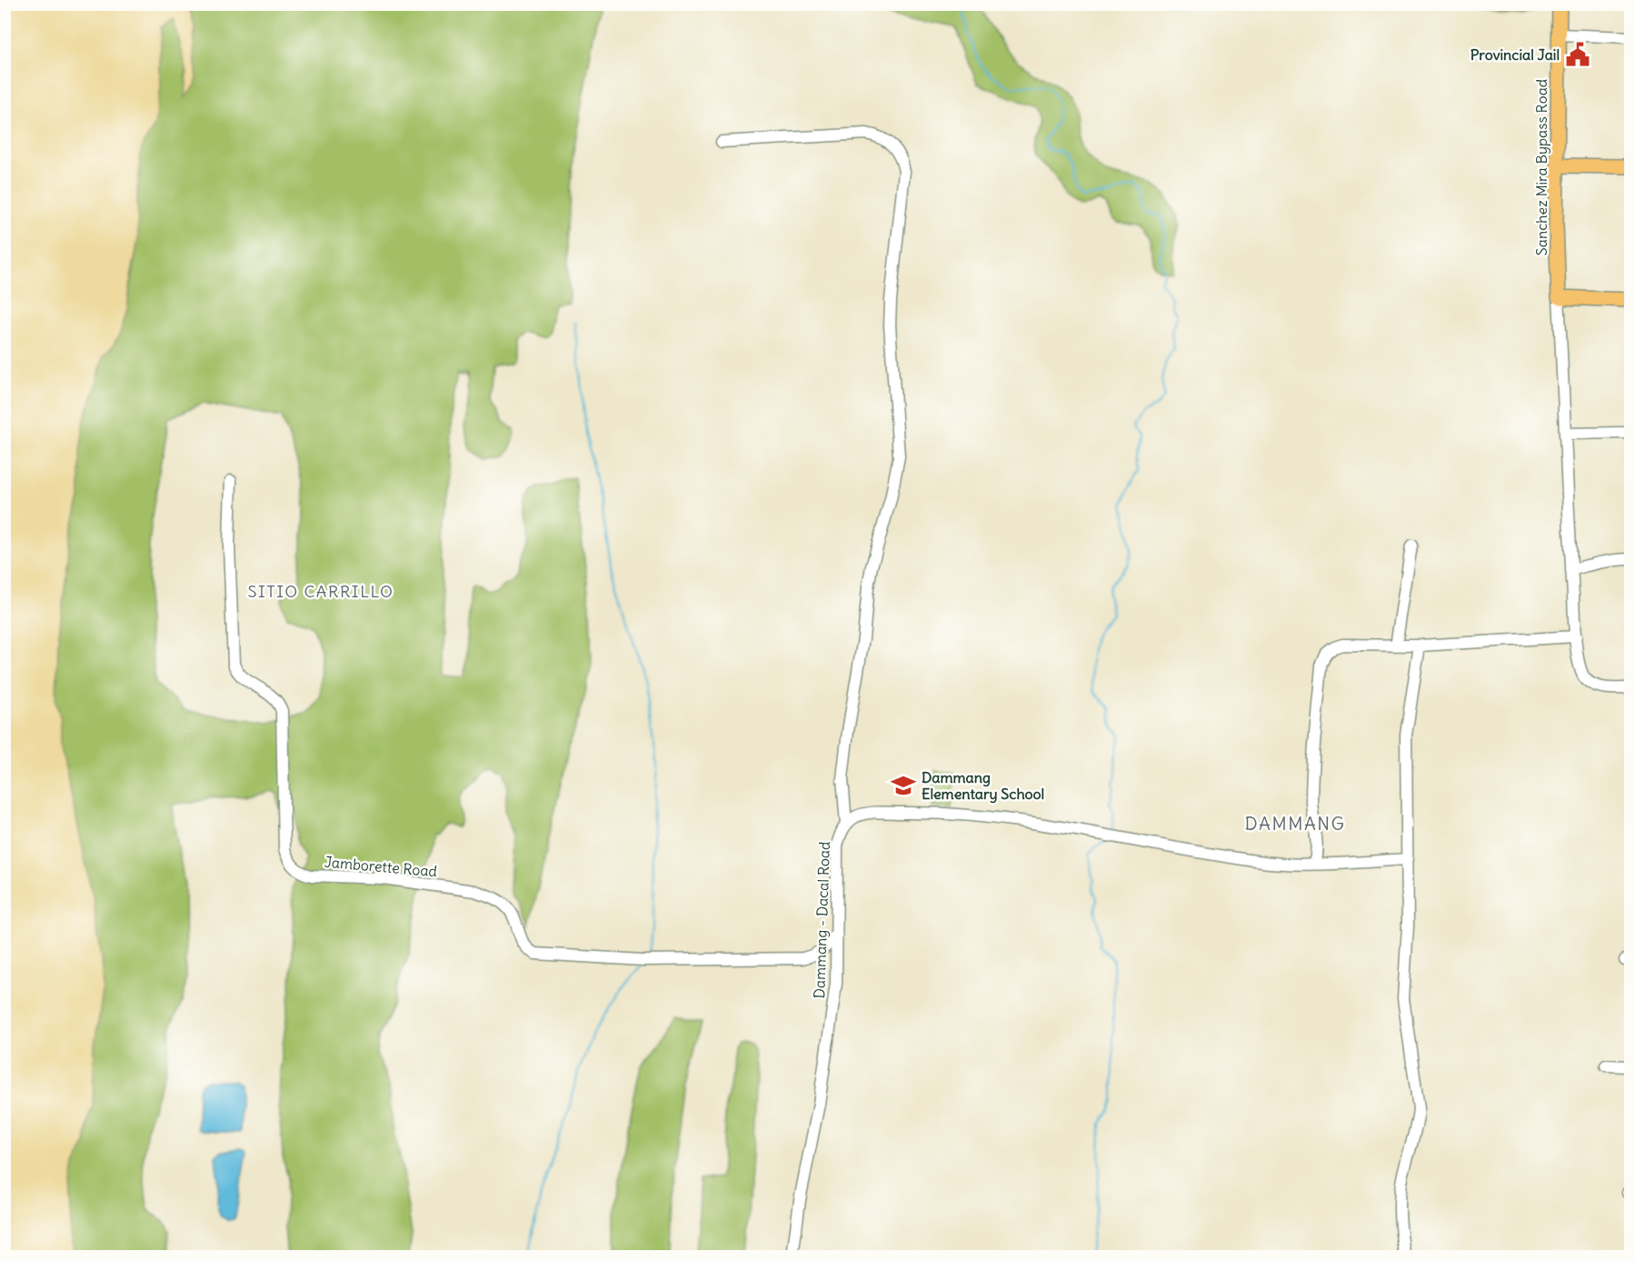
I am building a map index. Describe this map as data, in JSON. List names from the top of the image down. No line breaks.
{"streets":{"main road":["Sanchez Mira Bypass Road"],"street":["Jamborette Road","Dammang - Dacal Road"]},"districts":["SITIO CARRILLO","DAMMANG"],"places":{"public building":["Provincial Jail"],"school or university":["Dammang Elementary School"]}}
